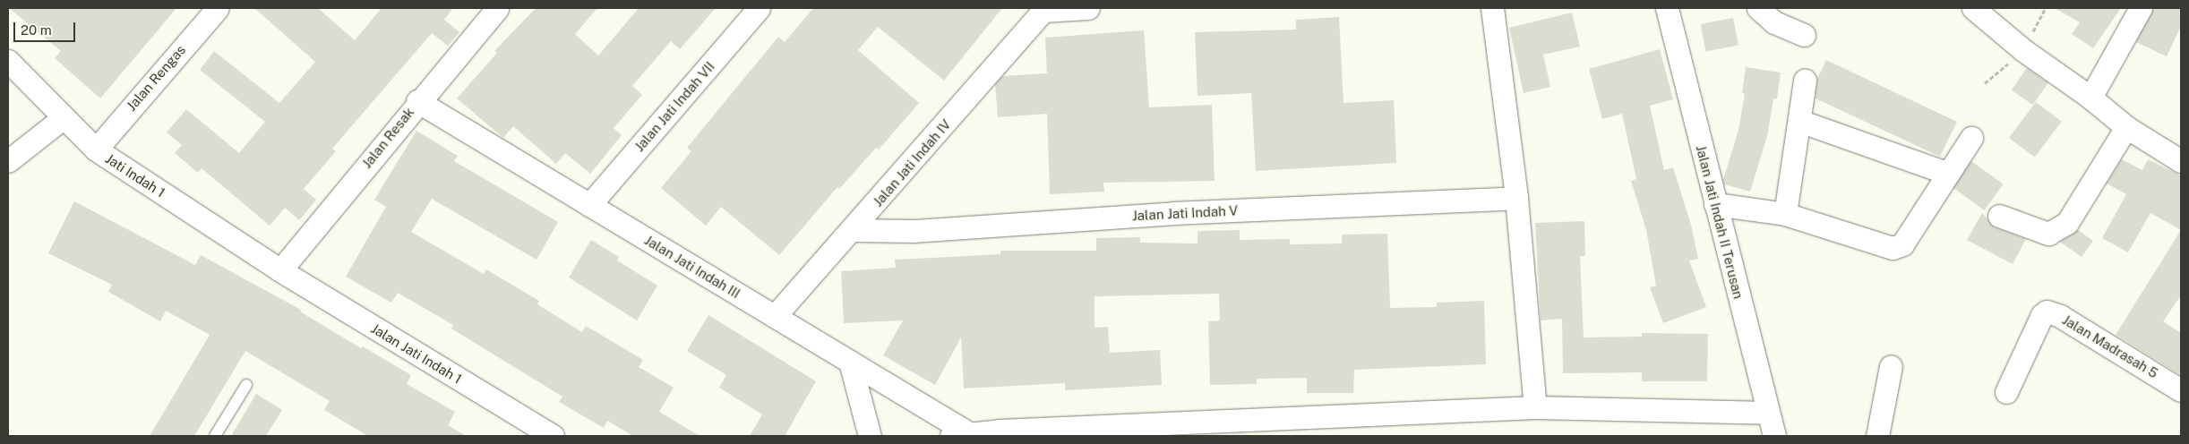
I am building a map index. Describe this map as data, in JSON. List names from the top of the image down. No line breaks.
{"streets":{"street":["Jalan Rengas","Jalan Jati Indah VII","Jalan Resak","Jalan Jati Indah IV","Jati Indah 1","Jalan Jati Indah V","Jalan Jati Indah II Terusan","Jalan Jati Indah III","Jalan Madrasah 5","Jalan Jati Indah 1"]},"crossings":[["Jalan Rengas","Jati Indah 1"],["Jalan Jati Indah VII","Jalan Jati Indah III"],["Jalan Resak","Jati Indah 1"],["Jalan Resak","Jalan Jati Indah III"],["Jalan Resak","Jalan Jati Indah 1"],["Jalan Jati Indah IV","Jalan Jati Indah V"],["Jalan Jati Indah IV","Jalan Jati Indah III"],["Jati Indah 1","Jalan Jati Indah 1"]],"scale_bar":"20 m"}
